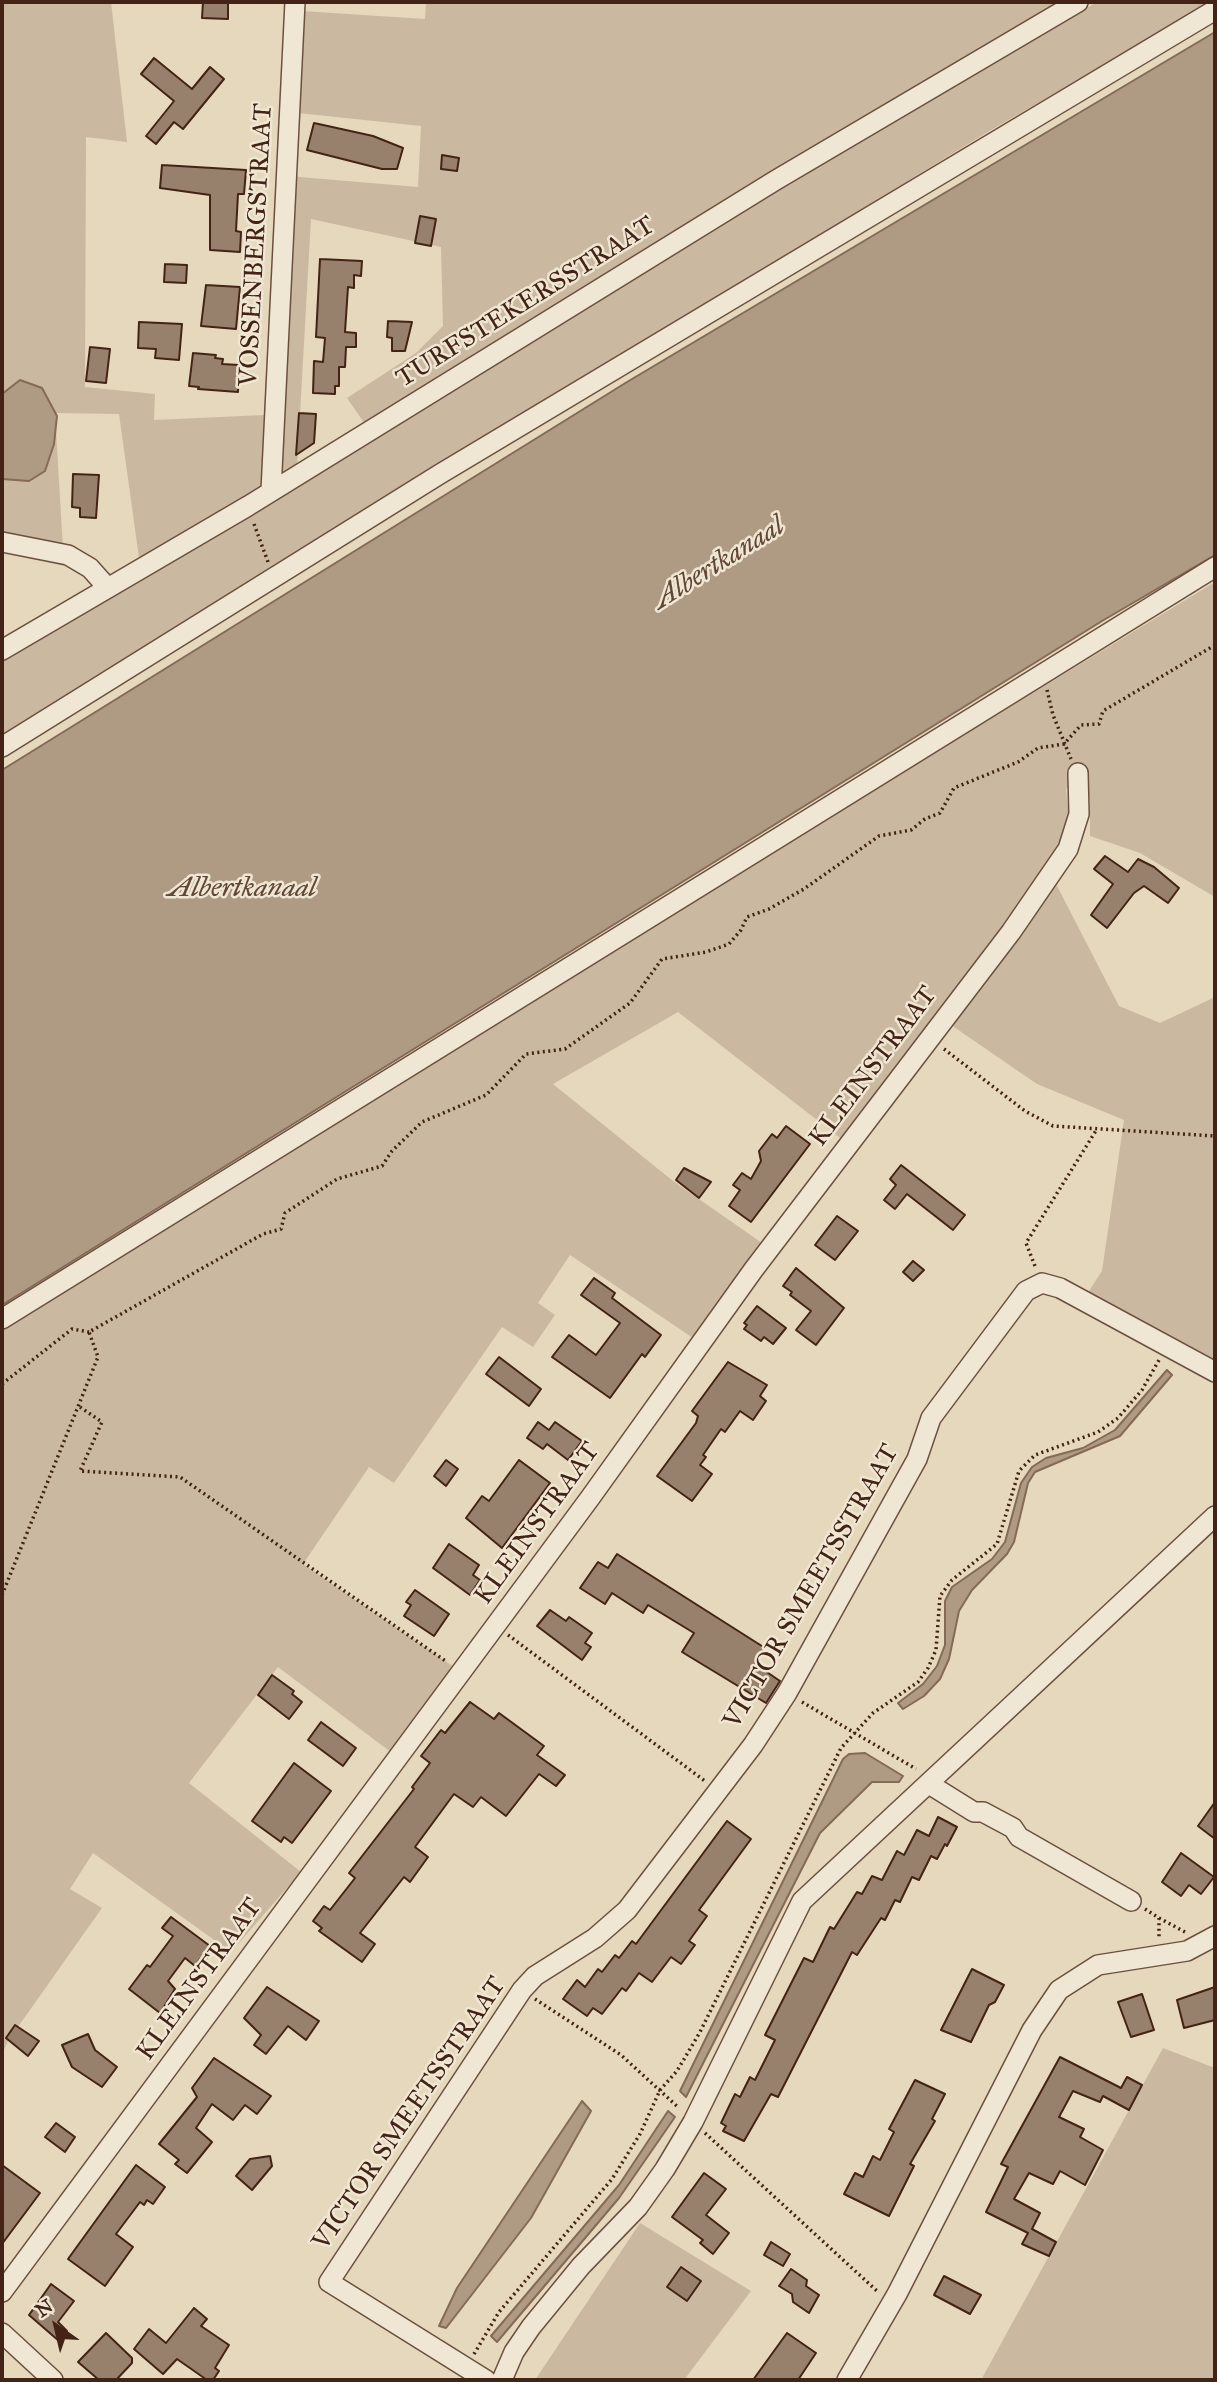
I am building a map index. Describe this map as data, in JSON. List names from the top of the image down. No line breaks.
{"streets":{"street":["VOSSENBERGSTRAAT","TURFSTEKERSSTRAAT","KLEINSTRAAT","VICTOR SMEETSSTRAAT"]},"crossings":[["VOSSENBERGSTRAAT","TURFSTEKERSSTRAAT"]],"water":["Albertkanaal"],"north":"top left"}
